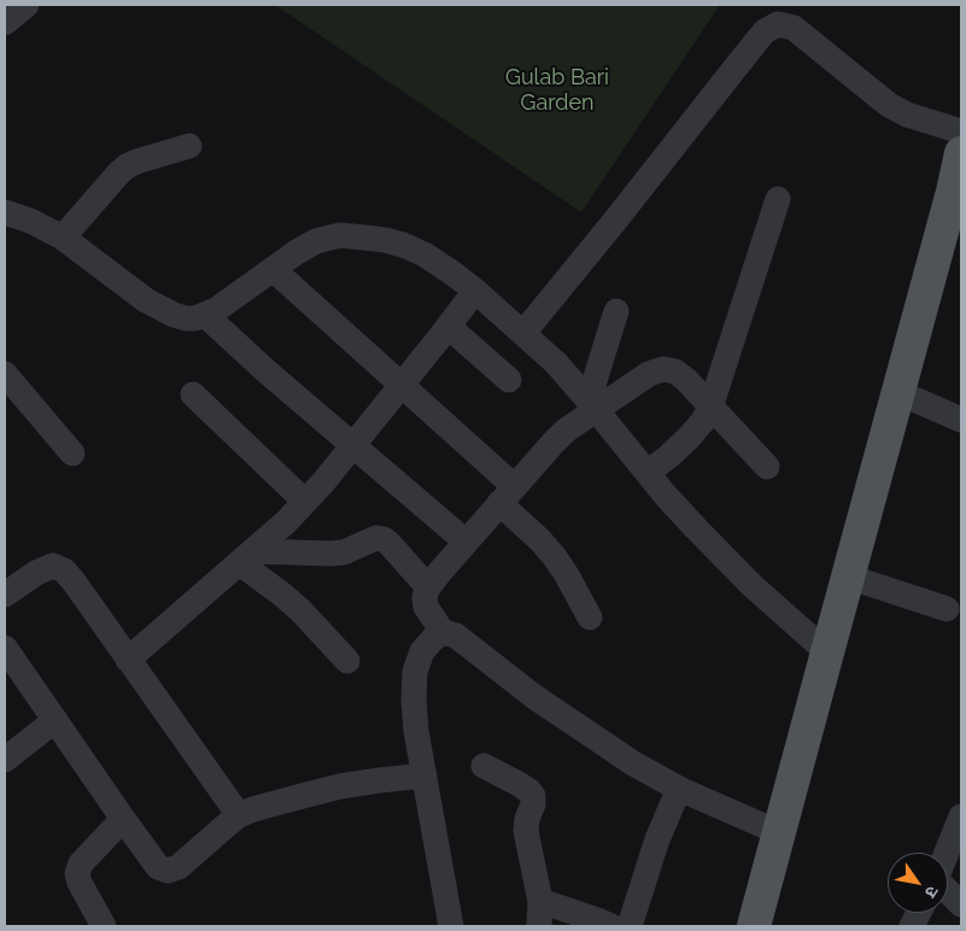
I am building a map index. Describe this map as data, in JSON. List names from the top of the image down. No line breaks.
{"parks":["Gulab Bari Garden"],"north":"bottom right"}
